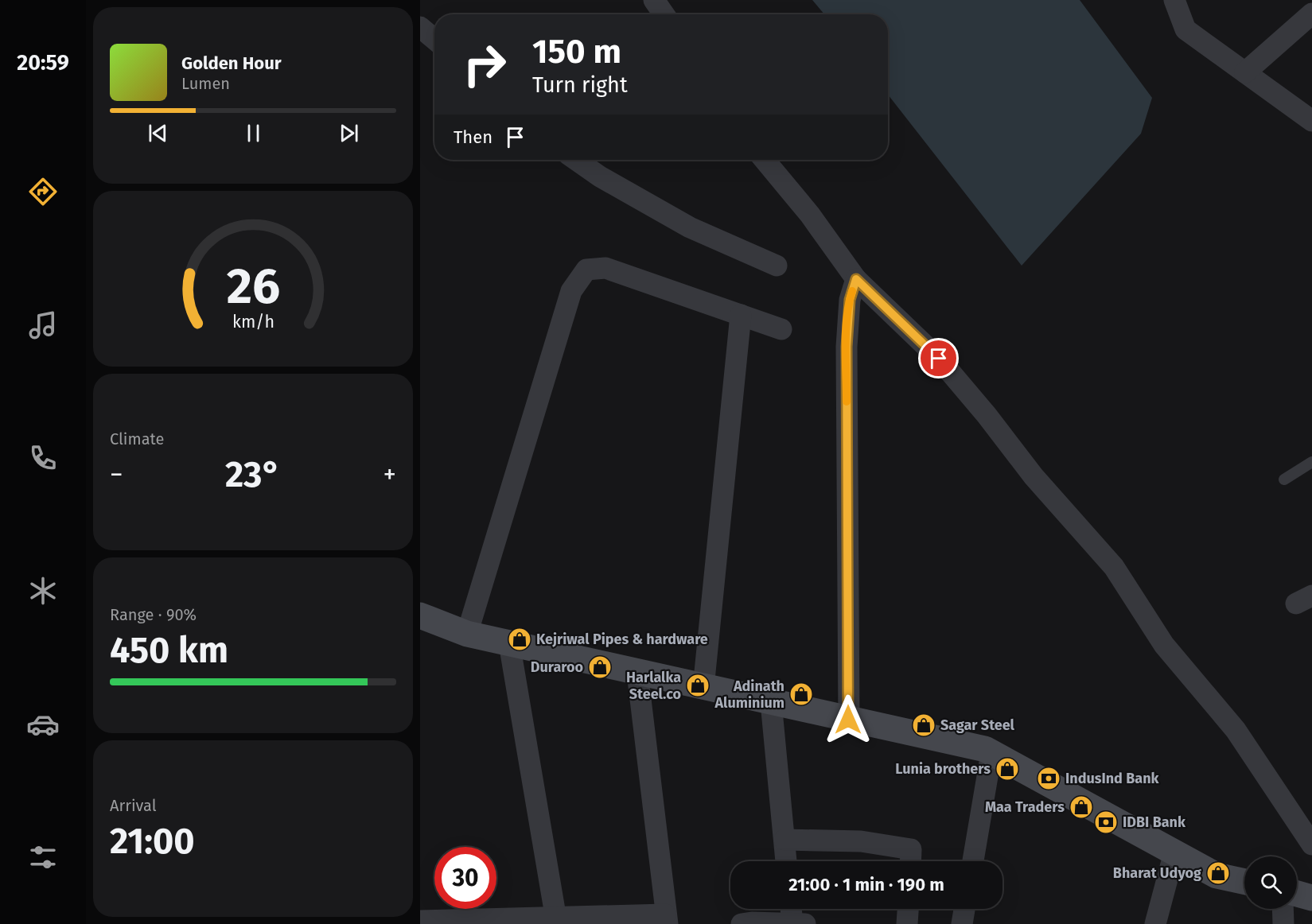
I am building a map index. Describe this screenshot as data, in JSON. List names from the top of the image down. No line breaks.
{"places":{"shop":["Kejriwal Pipes & hardware","Duraroo","Harlalka Steel.co","Adinath Aluminium","Sagar Steel","Lunia brothers","Maa Traders","Bharat Udyog"],"bank":["IndusInd Bank","IDBI Bank"]},"page":{"tabs":"20:59","turn":["150 m","Turn right"],"song":["Golden Hour","Lumen"],"then":"Then","tile":["Climate",["Range · 90%","450 km"],["Arrival","21:00"]],"heat":["−","23°","+"],"limit":"30","trip":"21:00 · 1 min · 190 m","gauge":["26","km/h"]}}
